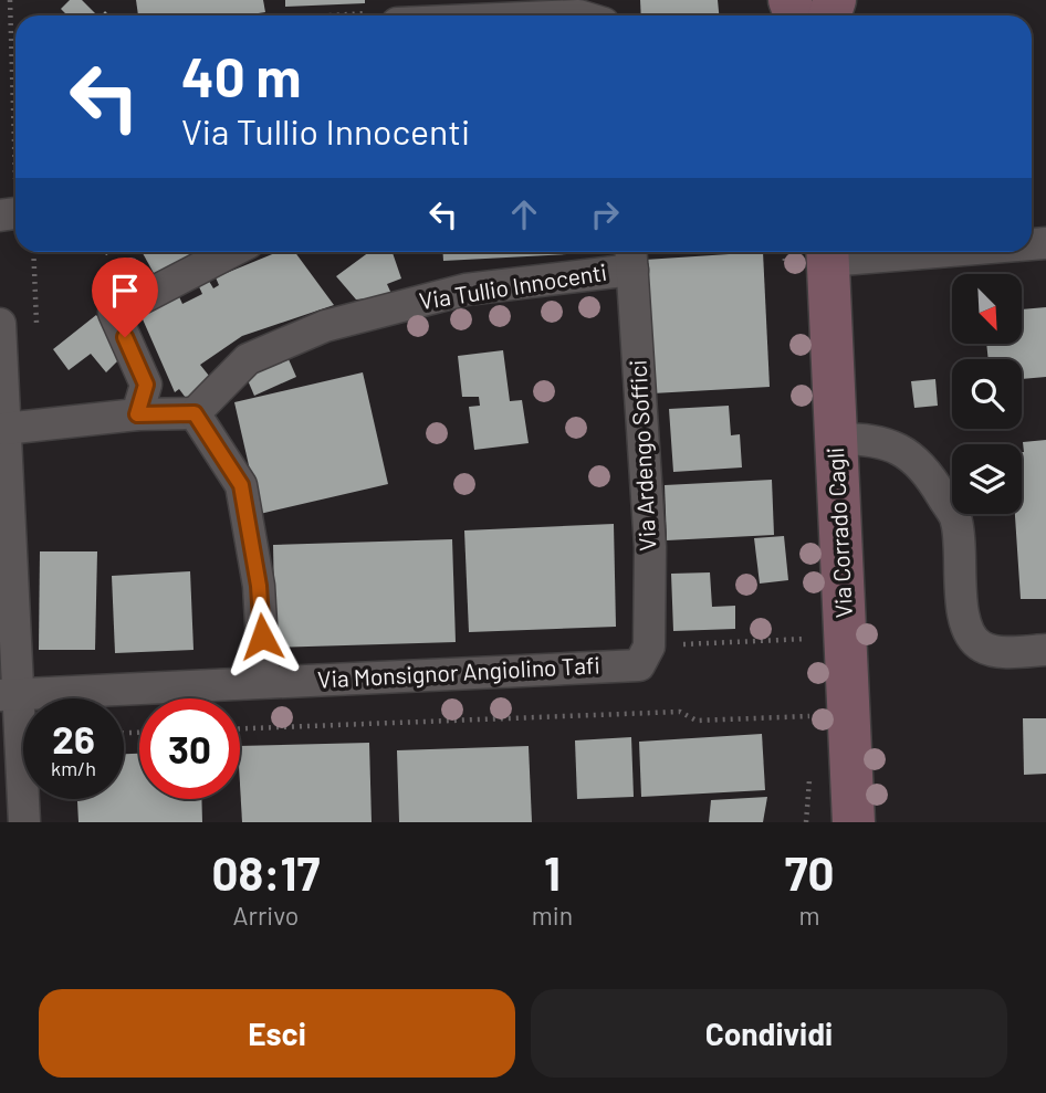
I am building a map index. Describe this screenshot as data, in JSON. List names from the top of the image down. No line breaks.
{"streets":{"main road":["Via Corrado Cagli"],"street":["Via Tullio Innocenti","Via Ardengo Soffici","Via Monsignor Angiolino Tafi"]},"crossings":[["Via Tullio Innocenti","Via Ardengo Soffici"],["Via Ardengo Soffici","Via Monsignor Angiolino Tafi"]],"north":"bottom right","page":{"turn":["40 m","Via Tullio Innocenti"],"speed":"26 km/h","limit":"30","eta":["08:17","Arrivo","1","min","70","m"],"buttons":["Esci","Condividi"]}}
